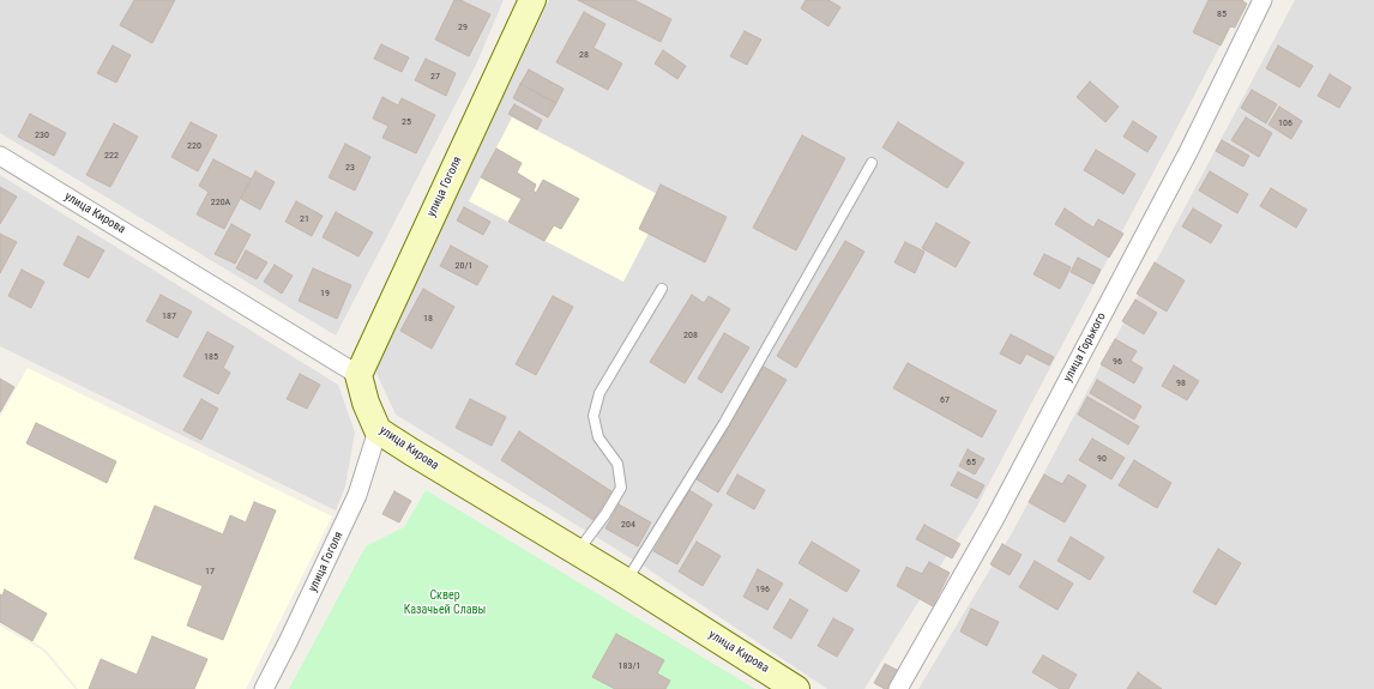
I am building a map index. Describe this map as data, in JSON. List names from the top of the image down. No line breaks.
{"streets":{"main road":["улица Гоголя","улица Кирова"],"street":["улица Горького"]},"crossings":[["улица Гоголя","улица Кирова"]],"parks":["Сквер Казачьей Славы"],"house_numbers":["85","29","28","27","25","106","230","220","222","23","220А","21","20/1","19","187","18","208","185","96","98","67","90","65","204","17","196","183/1"]}
